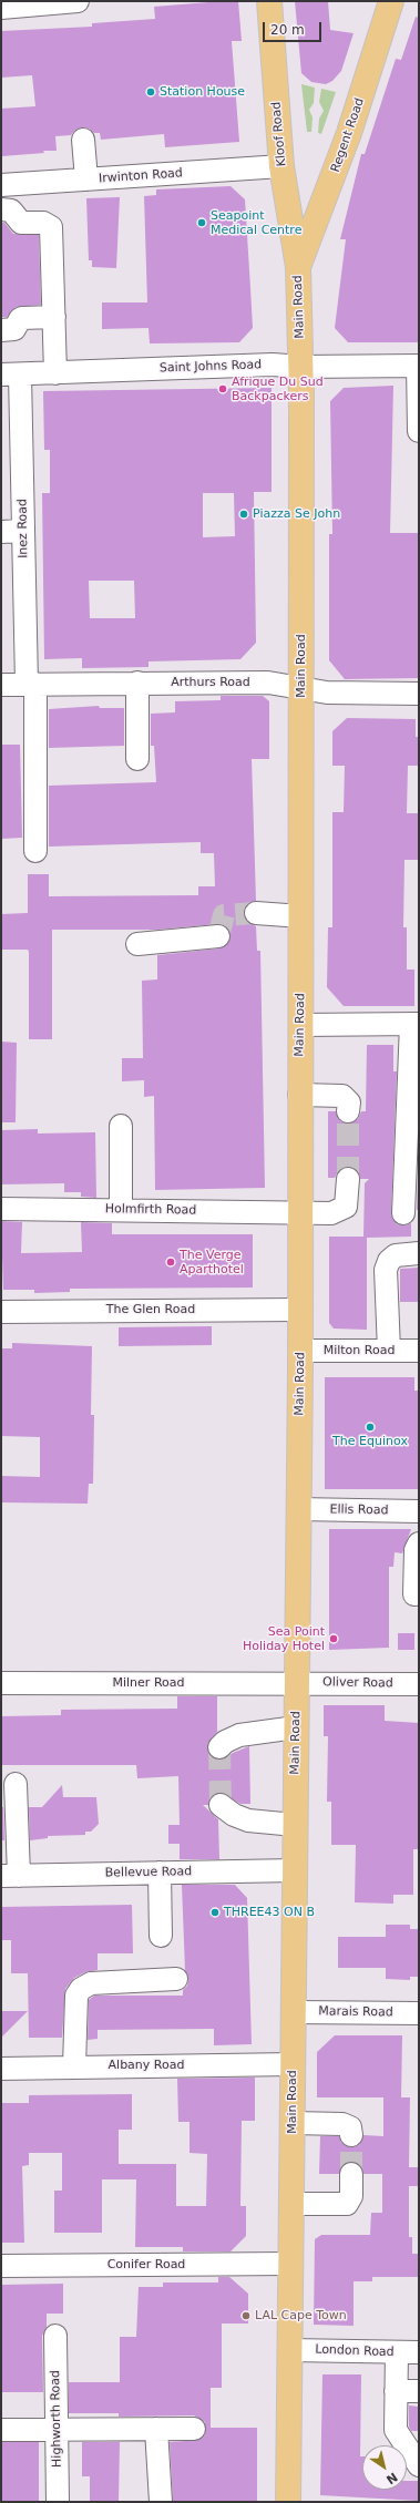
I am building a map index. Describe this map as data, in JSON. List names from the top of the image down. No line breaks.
{"streets":{"main road":["Kloof Road","Regent Road","Main Road"],"street":["Irwinton Road","Saint Johns Road","Inez Road","Arthurs Road","Holmfirth Road","The Glen Road","Milton Road","Ellis Road","Milner Road","Oliver Road","Bellevue Road","Marais Road","Albany Road","Conifer Road","London Road","Highworth Road"]},"crossings":[["Kloof Road","Regent Road"],["Kloof Road","Irwinton Road"],["Kloof Road","Main Road"],["Regent Road","Main Road"],["Main Road","Saint Johns Road"],["Main Road","Arthurs Road"],["Main Road","Holmfirth Road"],["Main Road","The Glen Road"],["Main Road","Milton Road"],["Main Road","Ellis Road"],["Main Road","Milner Road"],["Main Road","Oliver Road"],["Main Road","Bellevue Road"],["Main Road","Marais Road"],["Main Road","Albany Road"],["Main Road","Conifer Road"],["Main Road","London Road"],["Saint Johns Road","Inez Road"],["Inez Road","Arthurs Road"],["Milner Road","Oliver Road"]],"places":["Station House","Seapoint Medical Centre","Afrique Du Sud Backpackers","Piazza Se John","The Verge Aparthotel","The Equinox","Sea Point Holiday Hotel","THREE43 ON B","LAL Cape Town"],"scale_bar":"20 m","north":"bottom right"}
